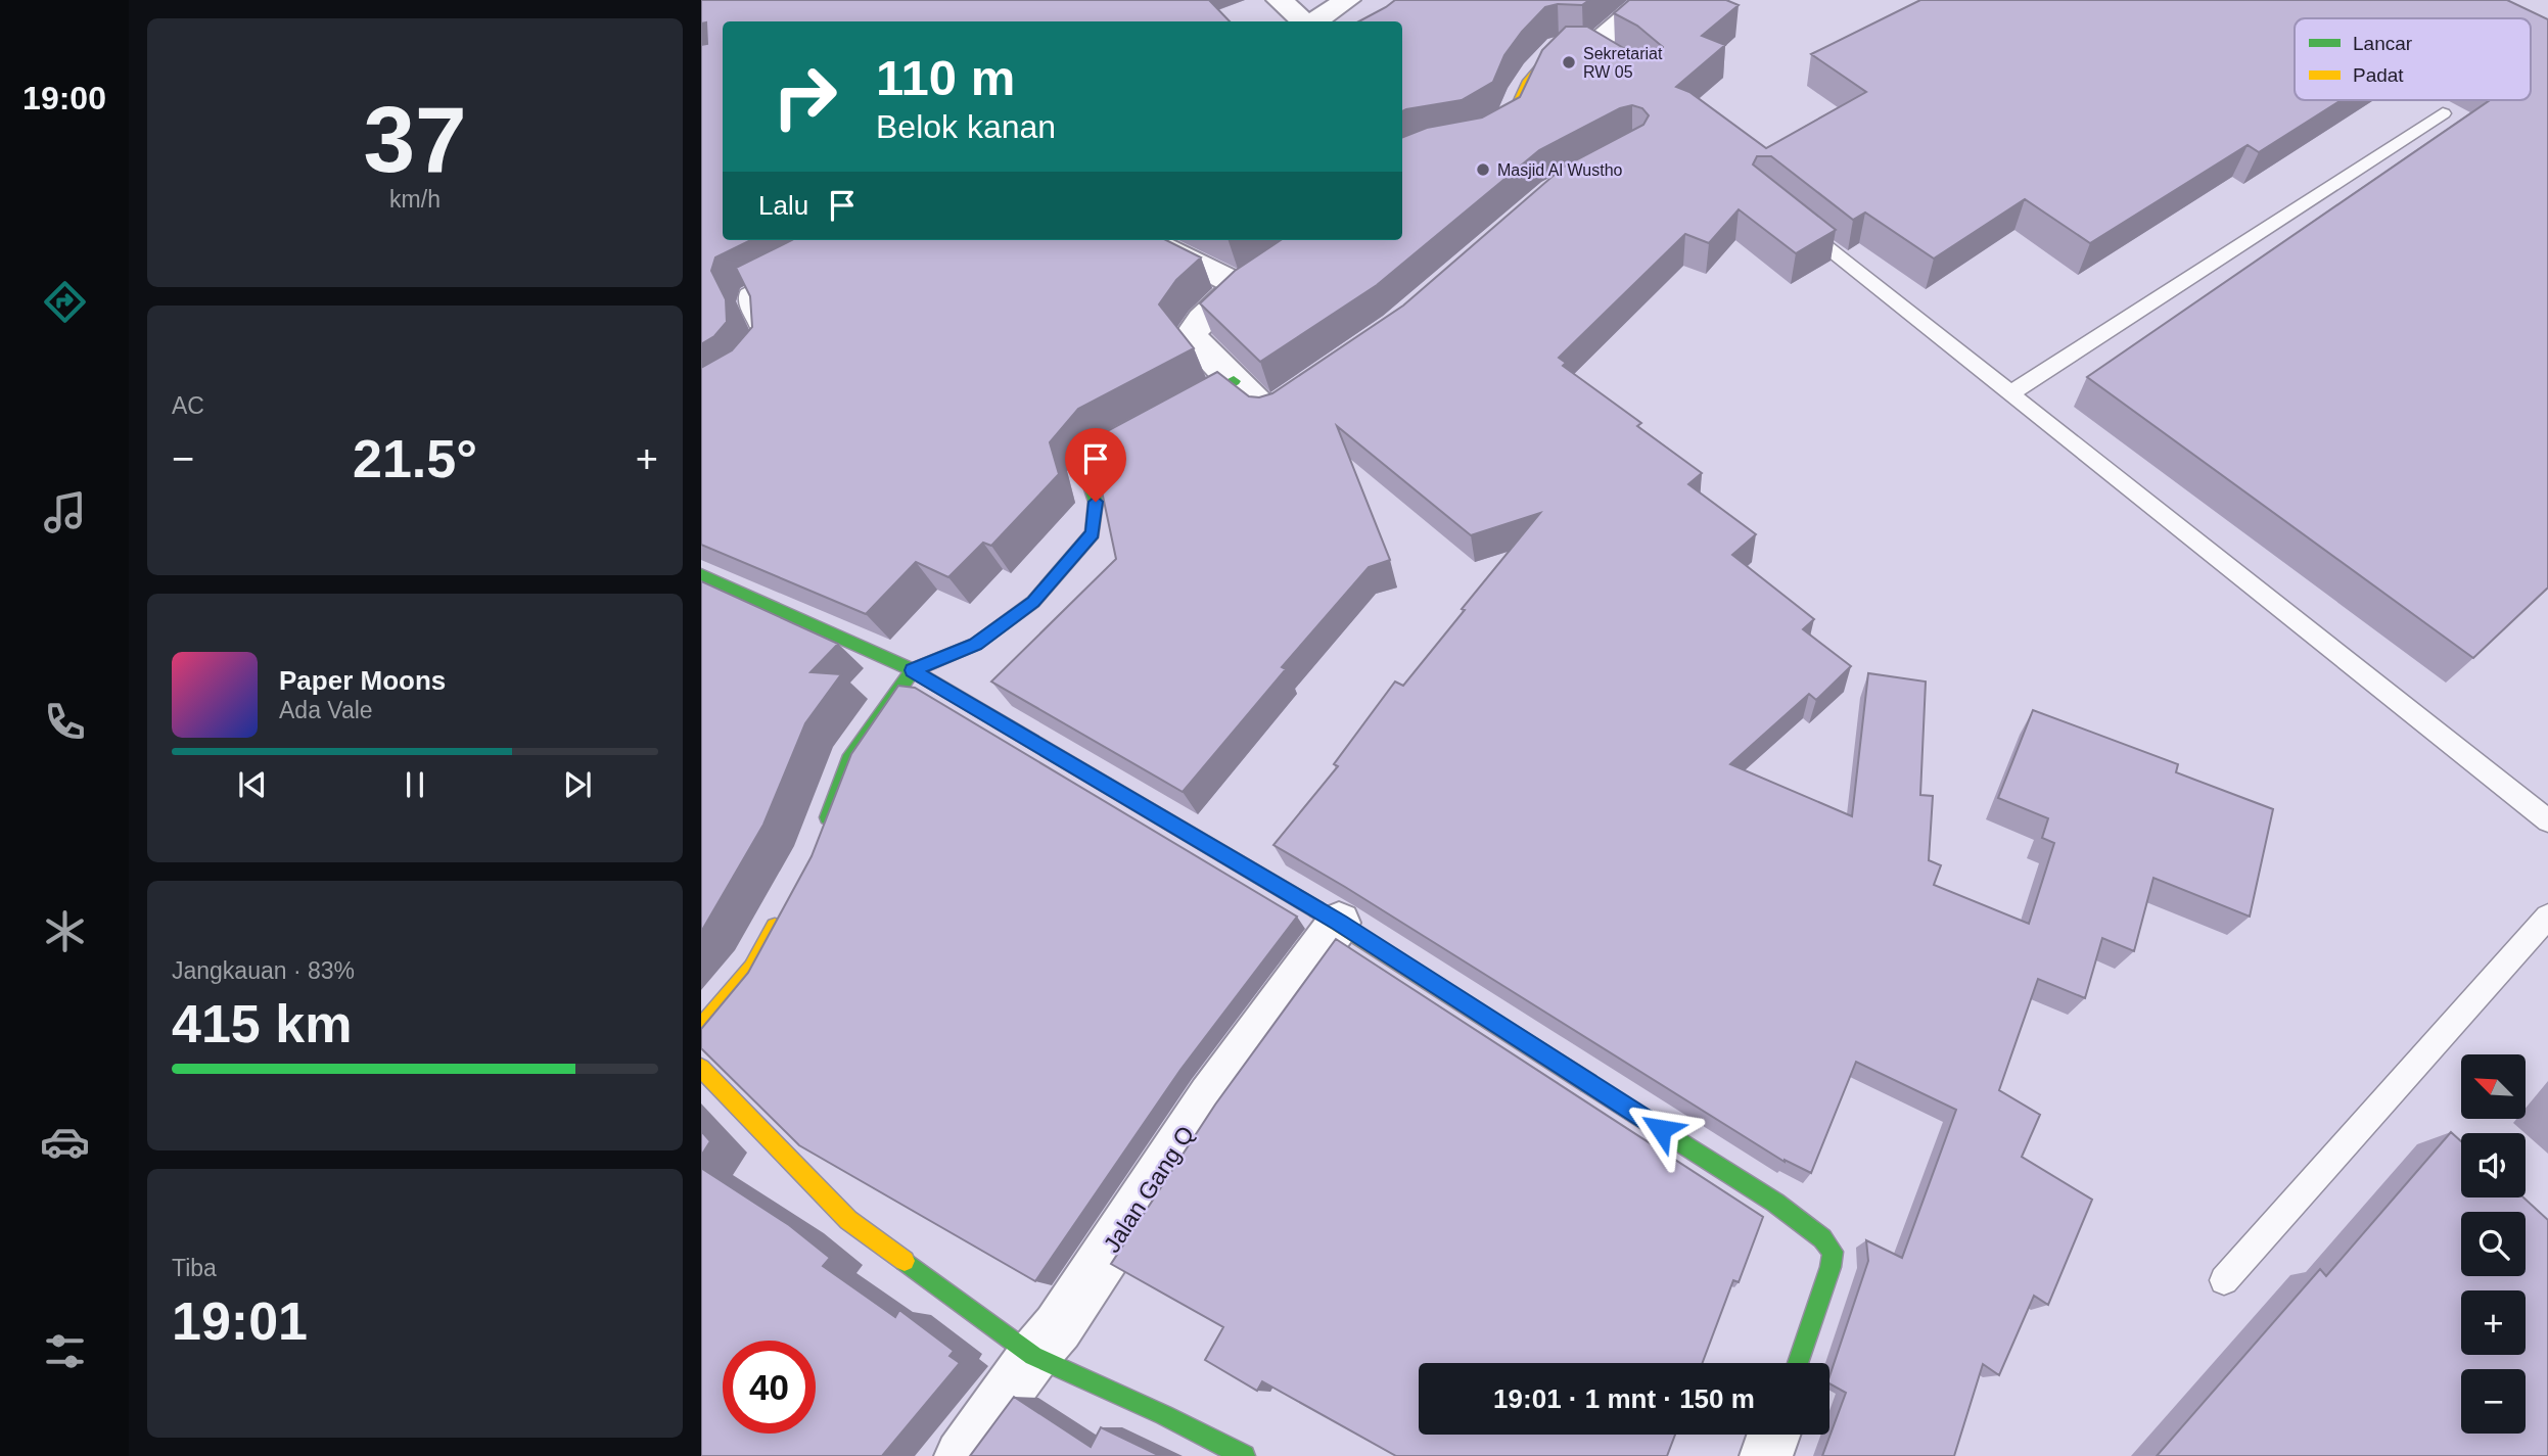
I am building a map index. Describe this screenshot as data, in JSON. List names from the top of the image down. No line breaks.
{"streets":{"street":["Jalan Gang Q"]},"places":["Sekretariat RW 05","Masjid Al Wustho"],"legend":["Lancar","Padat"],"north":"top left","page":{"tabs":"19:00","tile":[["37","km/h"],"AC",["Jangkauan · 83%","415 km"],["Tiba","19:01"]],"turn":["110 m","Belok kanan"],"then":"Lalu","heat":["−","21.5°","+"],"song":["Paper Moons","Ada Vale"],"map_buttons":["+","−"],"limit":"40","trip":"19:01 · 1 mnt · 150 m"}}
